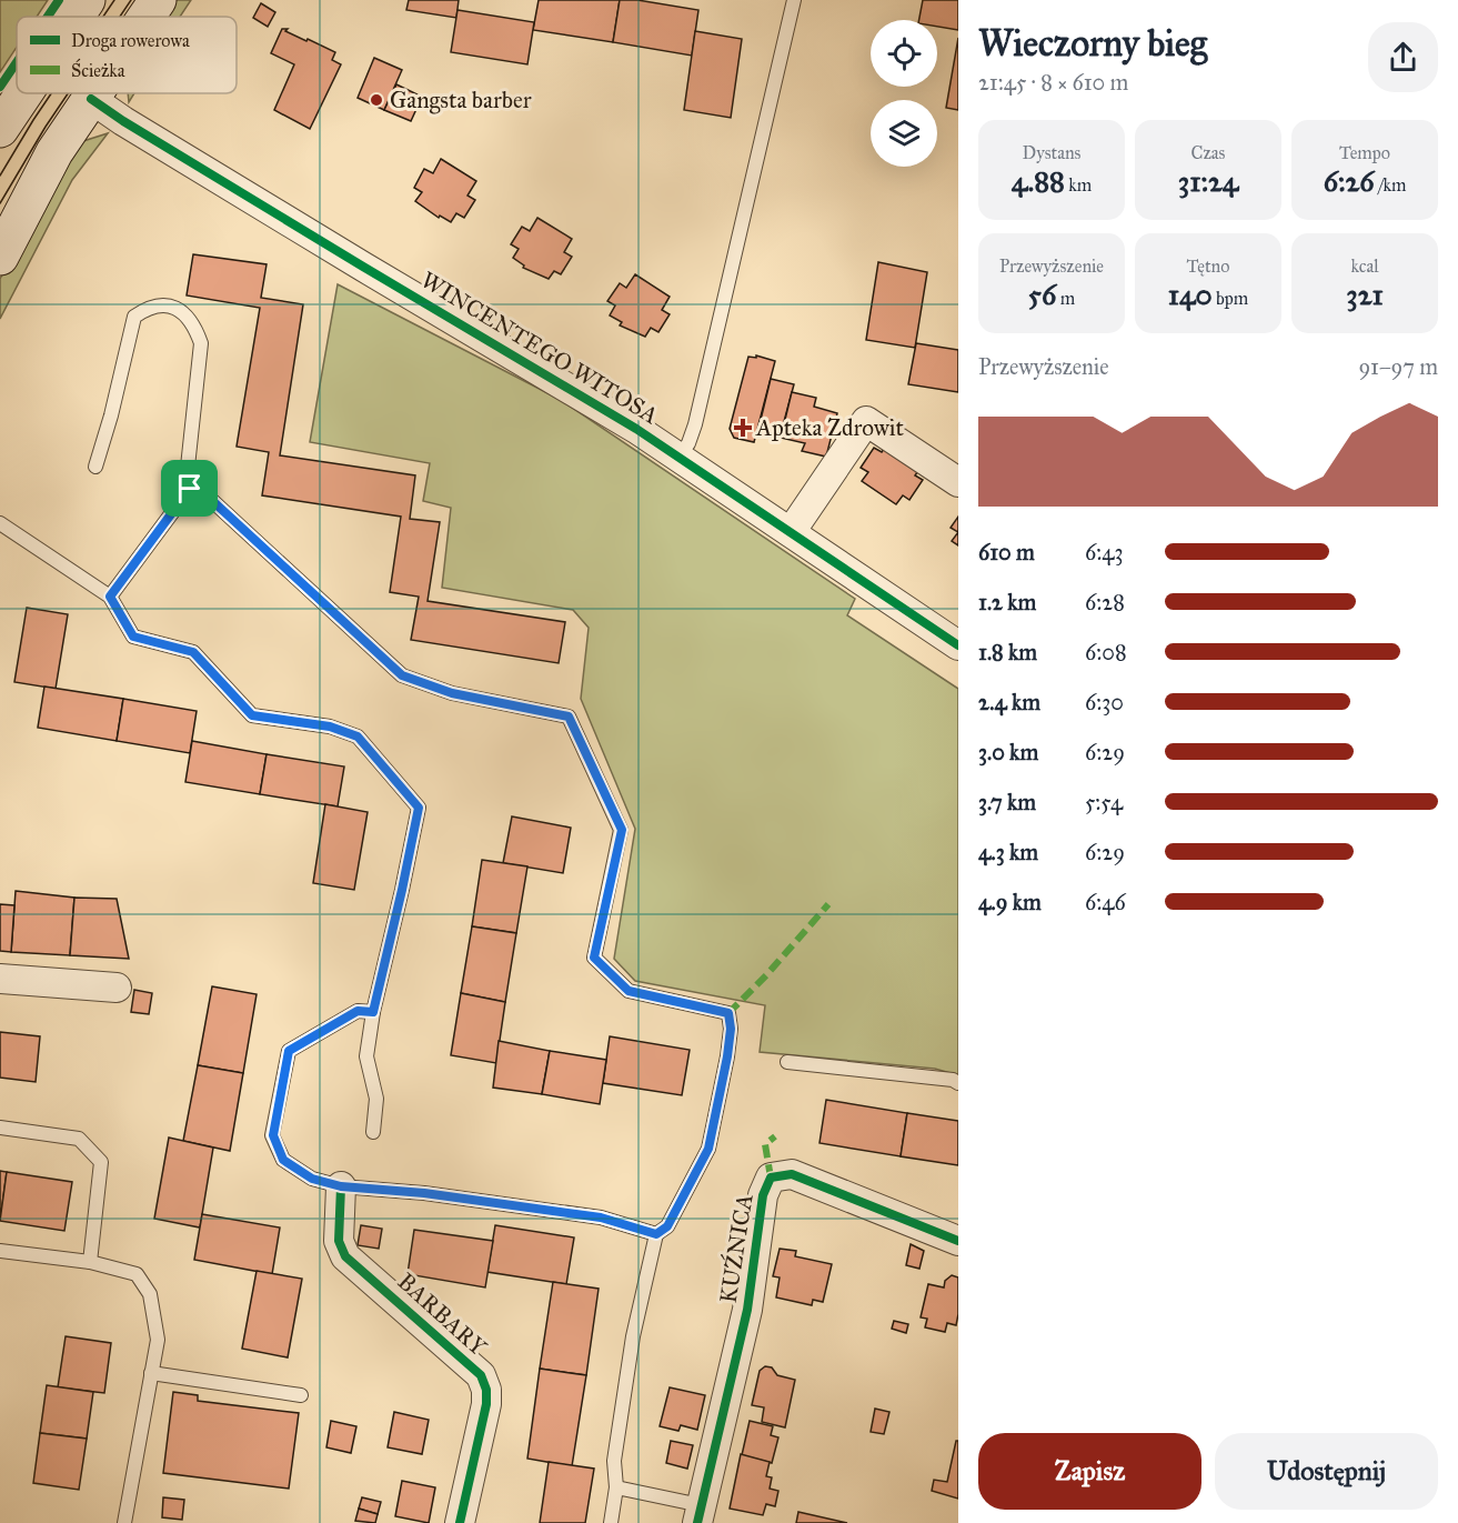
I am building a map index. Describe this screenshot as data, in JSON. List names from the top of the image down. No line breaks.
{"streets":{"street":["WINCENTEGO WITOSA","KUŹNICA","BARBARY"]},"places":{"other":["Gangsta barber"],"health":["Apteka Zdrowit"]},"legend":["Droga rowerowa","Ścieżka"],"page":{"heading":["Wieczorny bieg","21:45 · 8 × 610 m"],"stats":[["Dystans","4.88 km"],["Czas","31:24"],["Tempo","6:26 /km"],["Przewyższenie","56 m"],["Tętno","140 bpm"],["kcal","321"]],"chart":["Przewyższenie","91–97 m"],"list":[{"name":"610 m","note":"6:43"},{"name":"1.2 km","note":"6:28"},{"name":"1.8 km","note":"6:08"},{"name":"2.4 km","note":"6:30"},{"name":"3.0 km","note":"6:29"},{"name":"3.7 km","note":"5:54"},{"name":"4.3 km","note":"6:29"},{"name":"4.9 km","note":"6:46"}],"buttons":["Zapisz","Udostępnij"]}}
